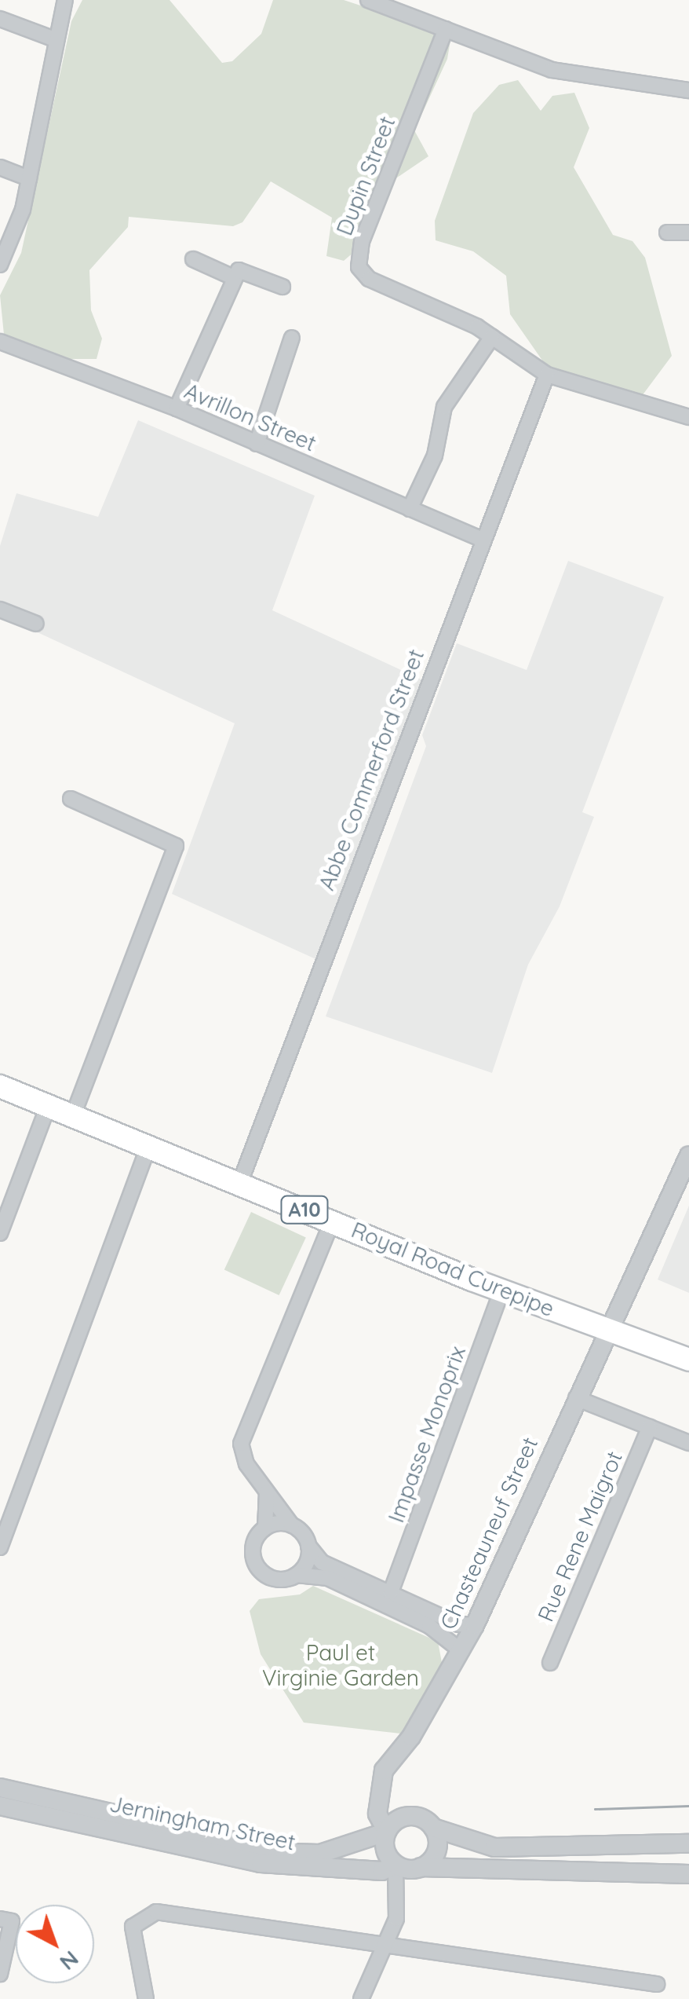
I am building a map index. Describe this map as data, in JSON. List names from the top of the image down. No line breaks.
{"streets":{"main road":["A10","Royal Road Curepipe"],"street":["Dupin Street","Avrillon Street","Abbe Commerford Street","Impasse Monoprix","Chasteauneuf Street","Rue Rene Maigrot","Jerningham Street"]},"crossings":[["Dupin Street","Abbe Commerford Street"],["Avrillon Street","Abbe Commerford Street"],["Abbe Commerford Street","Royal Road Curepipe"],["Royal Road Curepipe","Impasse Monoprix"],["Royal Road Curepipe","Chasteauneuf Street"]],"parks":["Paul et Virginie Garden"],"north":"bottom right"}
